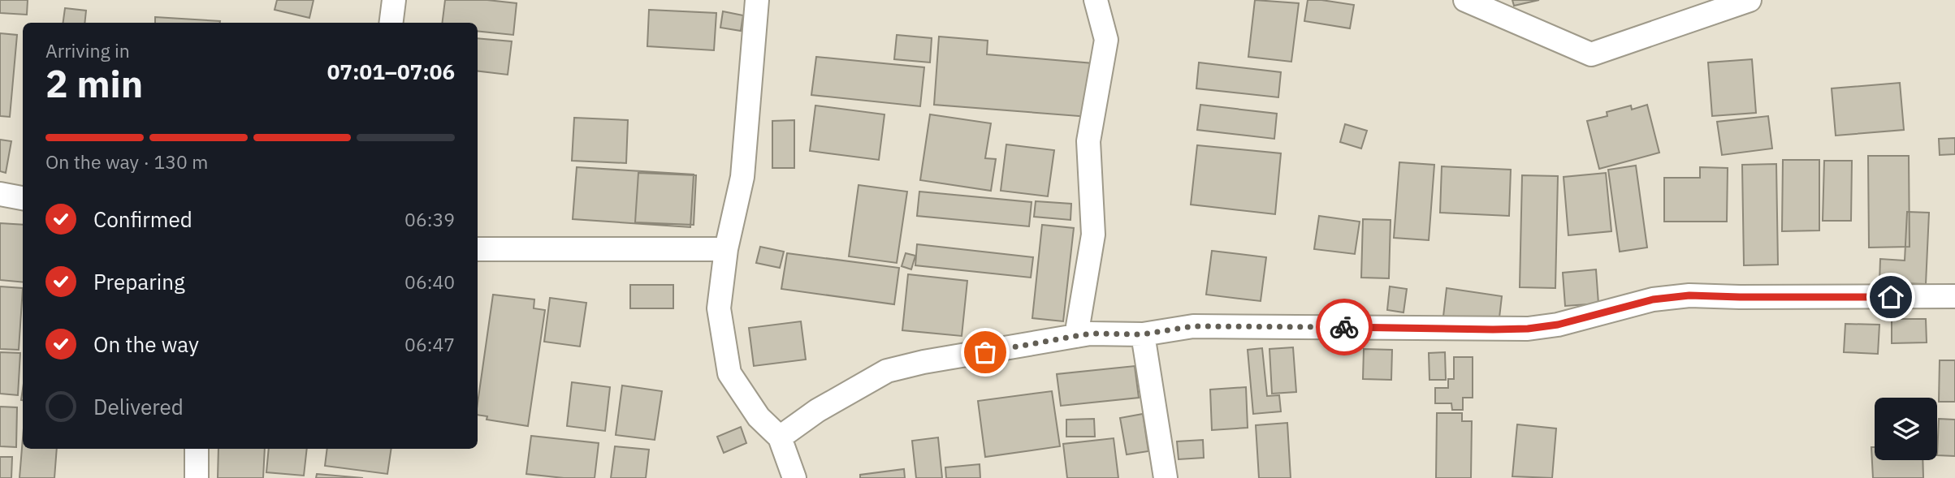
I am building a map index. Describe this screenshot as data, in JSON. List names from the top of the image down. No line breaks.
{"page":{"heading":["2 min","Arriving in","07:01–07:06"],"bar":"On the way · 130 m","list":[["Confirmed","06:39"],["Preparing","06:40"],["On the way","06:47"],"Delivered"]}}
